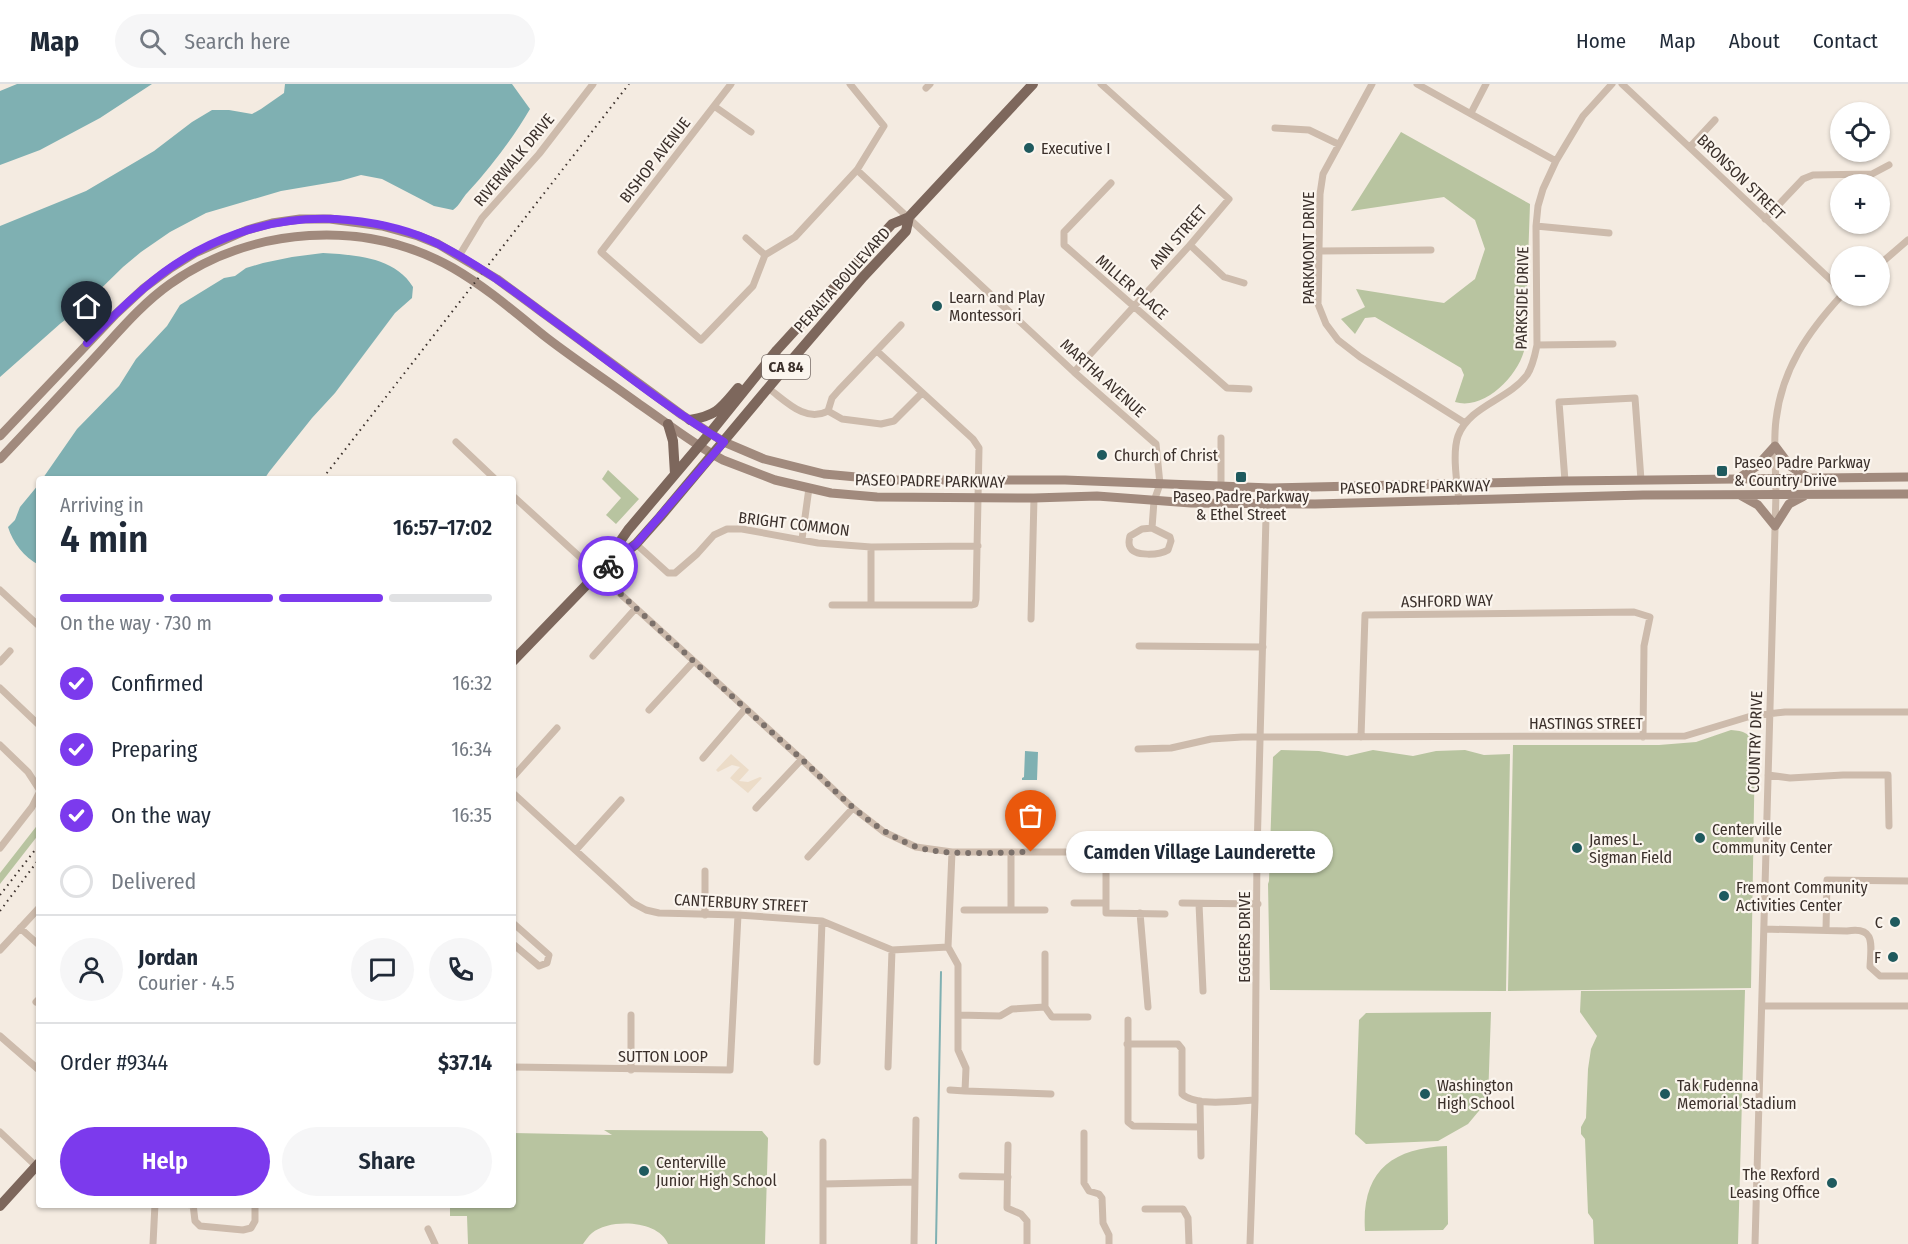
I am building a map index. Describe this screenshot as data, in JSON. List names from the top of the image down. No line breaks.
{"streets":{"main road":["PERALTA BOULEVARD","CA 84","PASEO PADRE PARKWAY"],"street":["RIVERWALK DRIVE","BISHOP AVENUE","BRONSON STREET","ANN STREET","PARKMONT DRIVE","MILLER PLACE","PARKSIDE DRIVE","MARTHA AVENUE","BRIGHT COMMON","ASHFORD WAY","HASTINGS STREET","COUNTRY DRIVE","CANTERBURY STREET","EGGERS DRIVE","SUTTON LOOP"]},"crossings":[["RIVERWALK DRIVE","PASEO PADRE PARKWAY"],["ANN STREET","MILLER PLACE"],["ANN STREET","MARTHA AVENUE"],["PARKMONT DRIVE","PARKSIDE DRIVE"],["PERALTA BOULEVARD","MARTHA AVENUE"],["PERALTA BOULEVARD","PASEO PADRE PARKWAY"],["PERALTA BOULEVARD","BRIGHT COMMON"],["MARTHA AVENUE","PASEO PADRE PARKWAY"],["PASEO PADRE PARKWAY","COUNTRY DRIVE"],["PASEO PADRE PARKWAY","EGGERS DRIVE"],["ASHFORD WAY","HASTINGS STREET"],["HASTINGS STREET","COUNTRY DRIVE"],["HASTINGS STREET","EGGERS DRIVE"],["CANTERBURY STREET","SUTTON LOOP"]],"places":{"other":["Executive I","Learn and Play Montessori","Church of Christ","Centerville Community Center","James L. Sigman Field","Camden Village Launderette","Fremont Community Activities Center","C","F","Washington High School","Tak Fudenna Memorial Stadium","Centerville Junior High School","The Rexford Leasing Office"],"transit":["Paseo Padre Parkway & Country Drive","Paseo Padre Parkway & Ethel Street"]},"page":{"header":"Map","search":"Search here","nav":["Home","Map","About","Contact"],"map_buttons":["+","−"],"heading":["4 min","Arriving in","16:57–17:02"],"panel":["Jordan","Courier · 4.5","Order #9344","$37.14"],"bar":"On the way · 730 m","list":[["Confirmed","16:32"],["Preparing","16:34"],["On the way","16:35"],"Delivered"],"bubble":"Camden Village Launderette","buttons":["Help","Share"]}}
